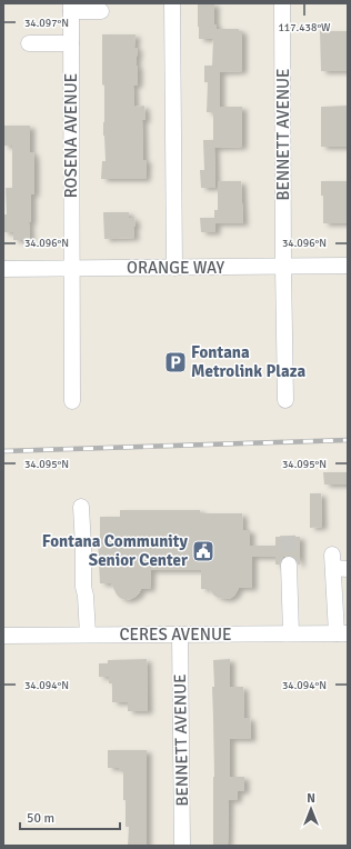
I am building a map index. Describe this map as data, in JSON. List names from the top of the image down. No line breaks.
{"streets":{"street":["BENNETT AVENUE","ROSENA AVENUE","ORANGE WAY","CERES AVENUE"]},"crossings":[["BENNETT AVENUE","ORANGE WAY"],["BENNETT AVENUE","CERES AVENUE"],["ROSENA AVENUE","ORANGE WAY"]],"places":{"parking":["Fontana Metrolink Plaza"],"public building":["Fontana Community Senior Center"]},"scale_bar":"50 m","north":"top","coordinates":["34.097°N","117.438°W","34.096°N","34.095°N","34.094°N"]}
